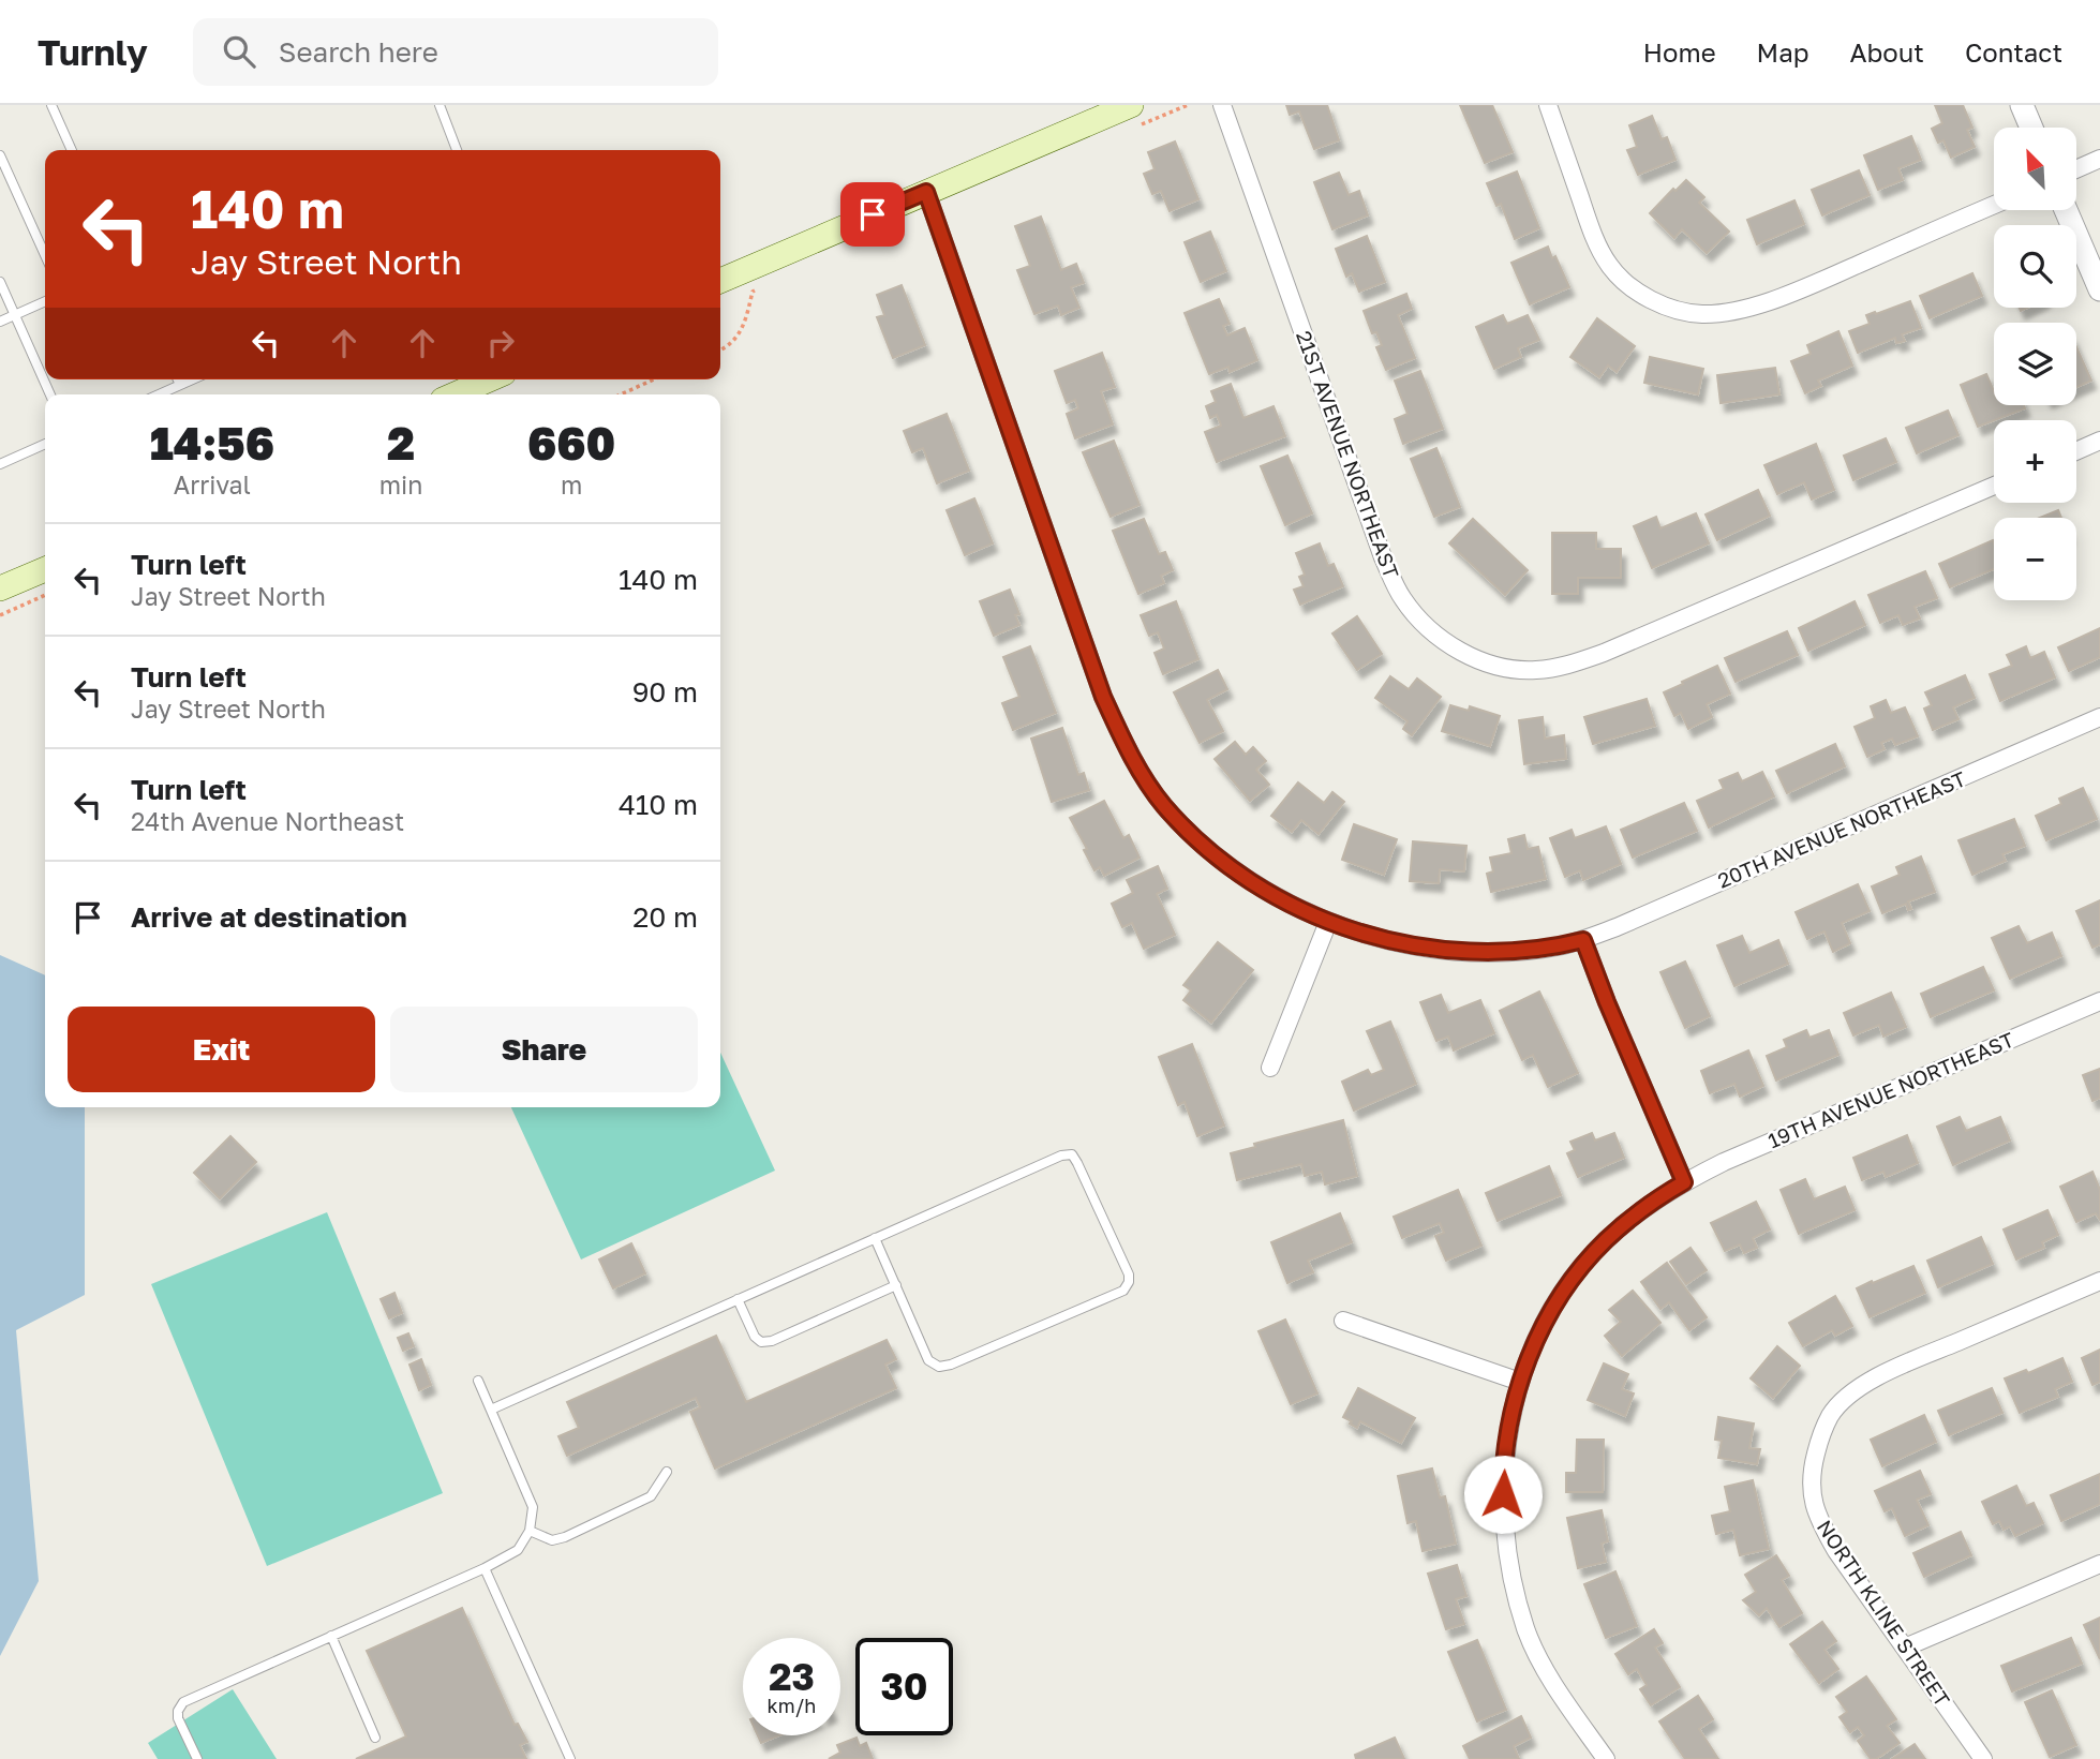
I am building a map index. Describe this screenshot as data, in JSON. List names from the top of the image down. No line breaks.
{"streets":{"street":["21ST AVENUE NORTHEAST","20TH AVENUE NORTHEAST","19TH AVENUE NORTHEAST","NORTH KLINE STREET"]},"north":"top left","page":{"header":"Turnly","search":"Search here","nav":["Home","Map","About","Contact"],"map_buttons":["+","−"],"turn":["140 m","Jay Street North"],"eta":["14:56","Arrival","2","min","660","m"],"list":[{"name":"Turn left","note":"Jay Street North","value":"140 m"},{"name":"Turn left","note":"Jay Street North","value":"90 m"},{"name":"Turn left","note":"24th Avenue Northeast","value":"410 m"},{"name":"Arrive at destination","value":"20 m"}],"buttons":["Exit","Share"],"speed":"23 km/h","limit":"30"}}
